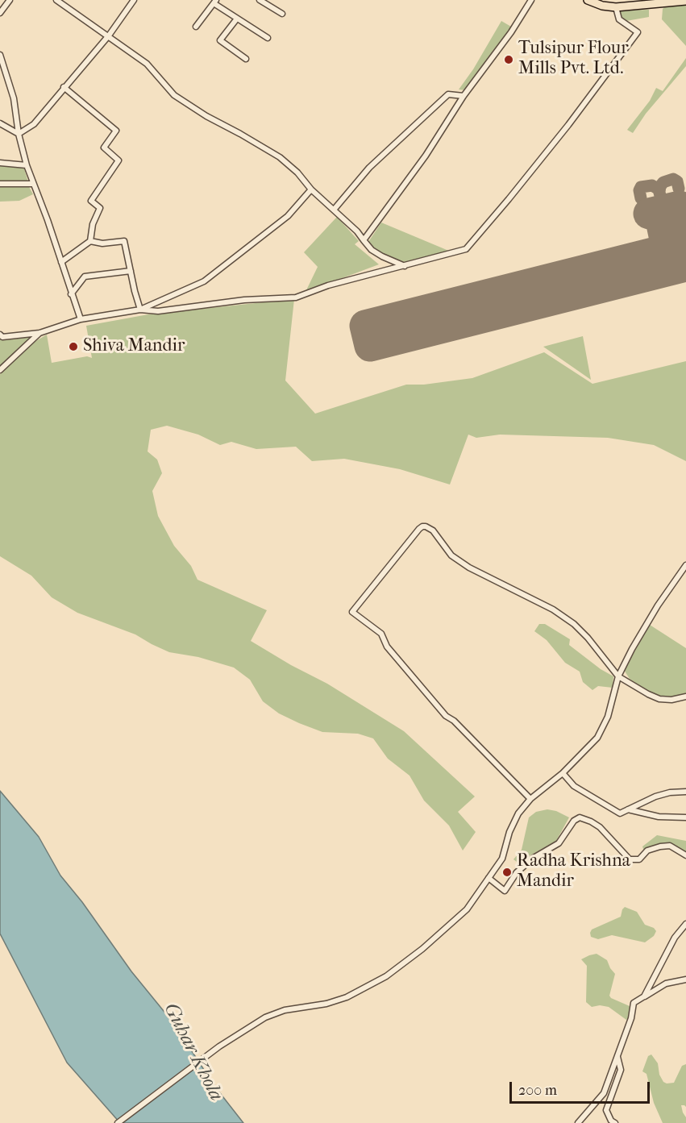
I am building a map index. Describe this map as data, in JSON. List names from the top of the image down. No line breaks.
{"water":["Guhar Khola"],"places":["Tulsipur Flour Mills Pvt. Ltd.","Shiva Mandir","Radha Krishna Mandir"],"scale_bar":"200 m"}
